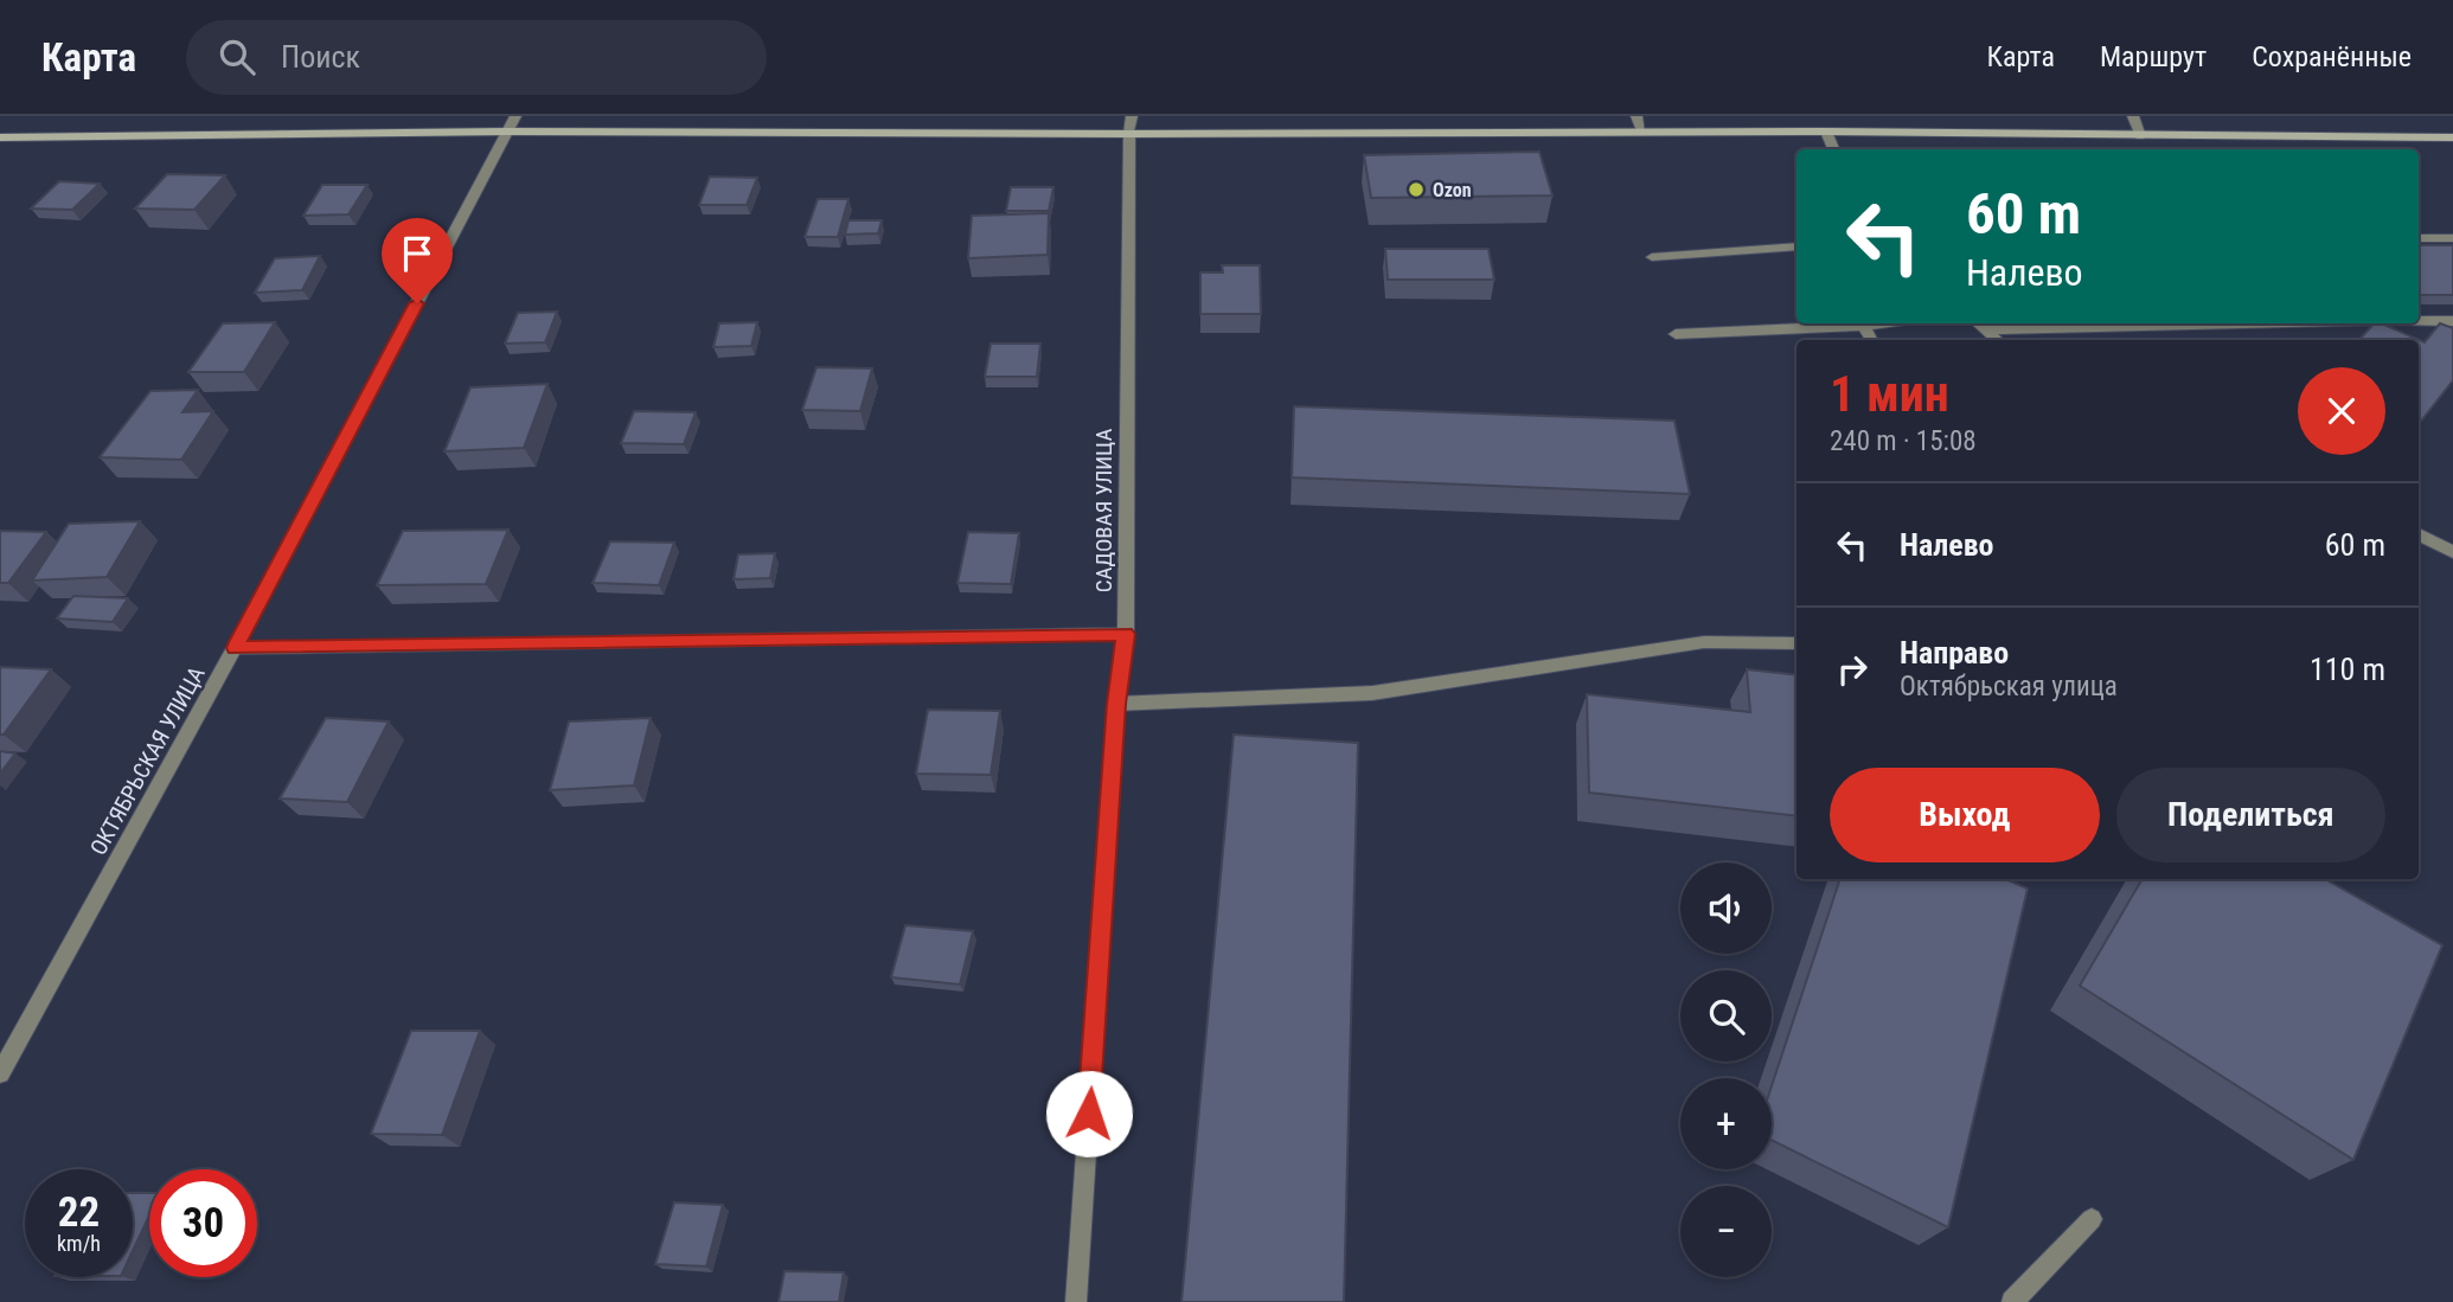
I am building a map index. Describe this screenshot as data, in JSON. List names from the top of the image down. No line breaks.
{"streets":{"street":["САДОВАЯ УЛИЦА","ОКТЯБРЬСКАЯ УЛИЦА"]},"places":["Ozon"],"page":{"header":"Карта","search":"Поиск","nav":["Карта","Маршрут","Сохранённые"],"turn":["60 m","Налево"],"heading":["1 мин","240 m · 15:08"],"list":[{"name":"Налево","value":"60 m"},{"name":"Направо","note":"Октябрьская улица","value":"110 m"}],"buttons":["Выход","Поделиться"],"map_buttons":["+","−"],"speed":"22 km/h","limit":"30"}}
